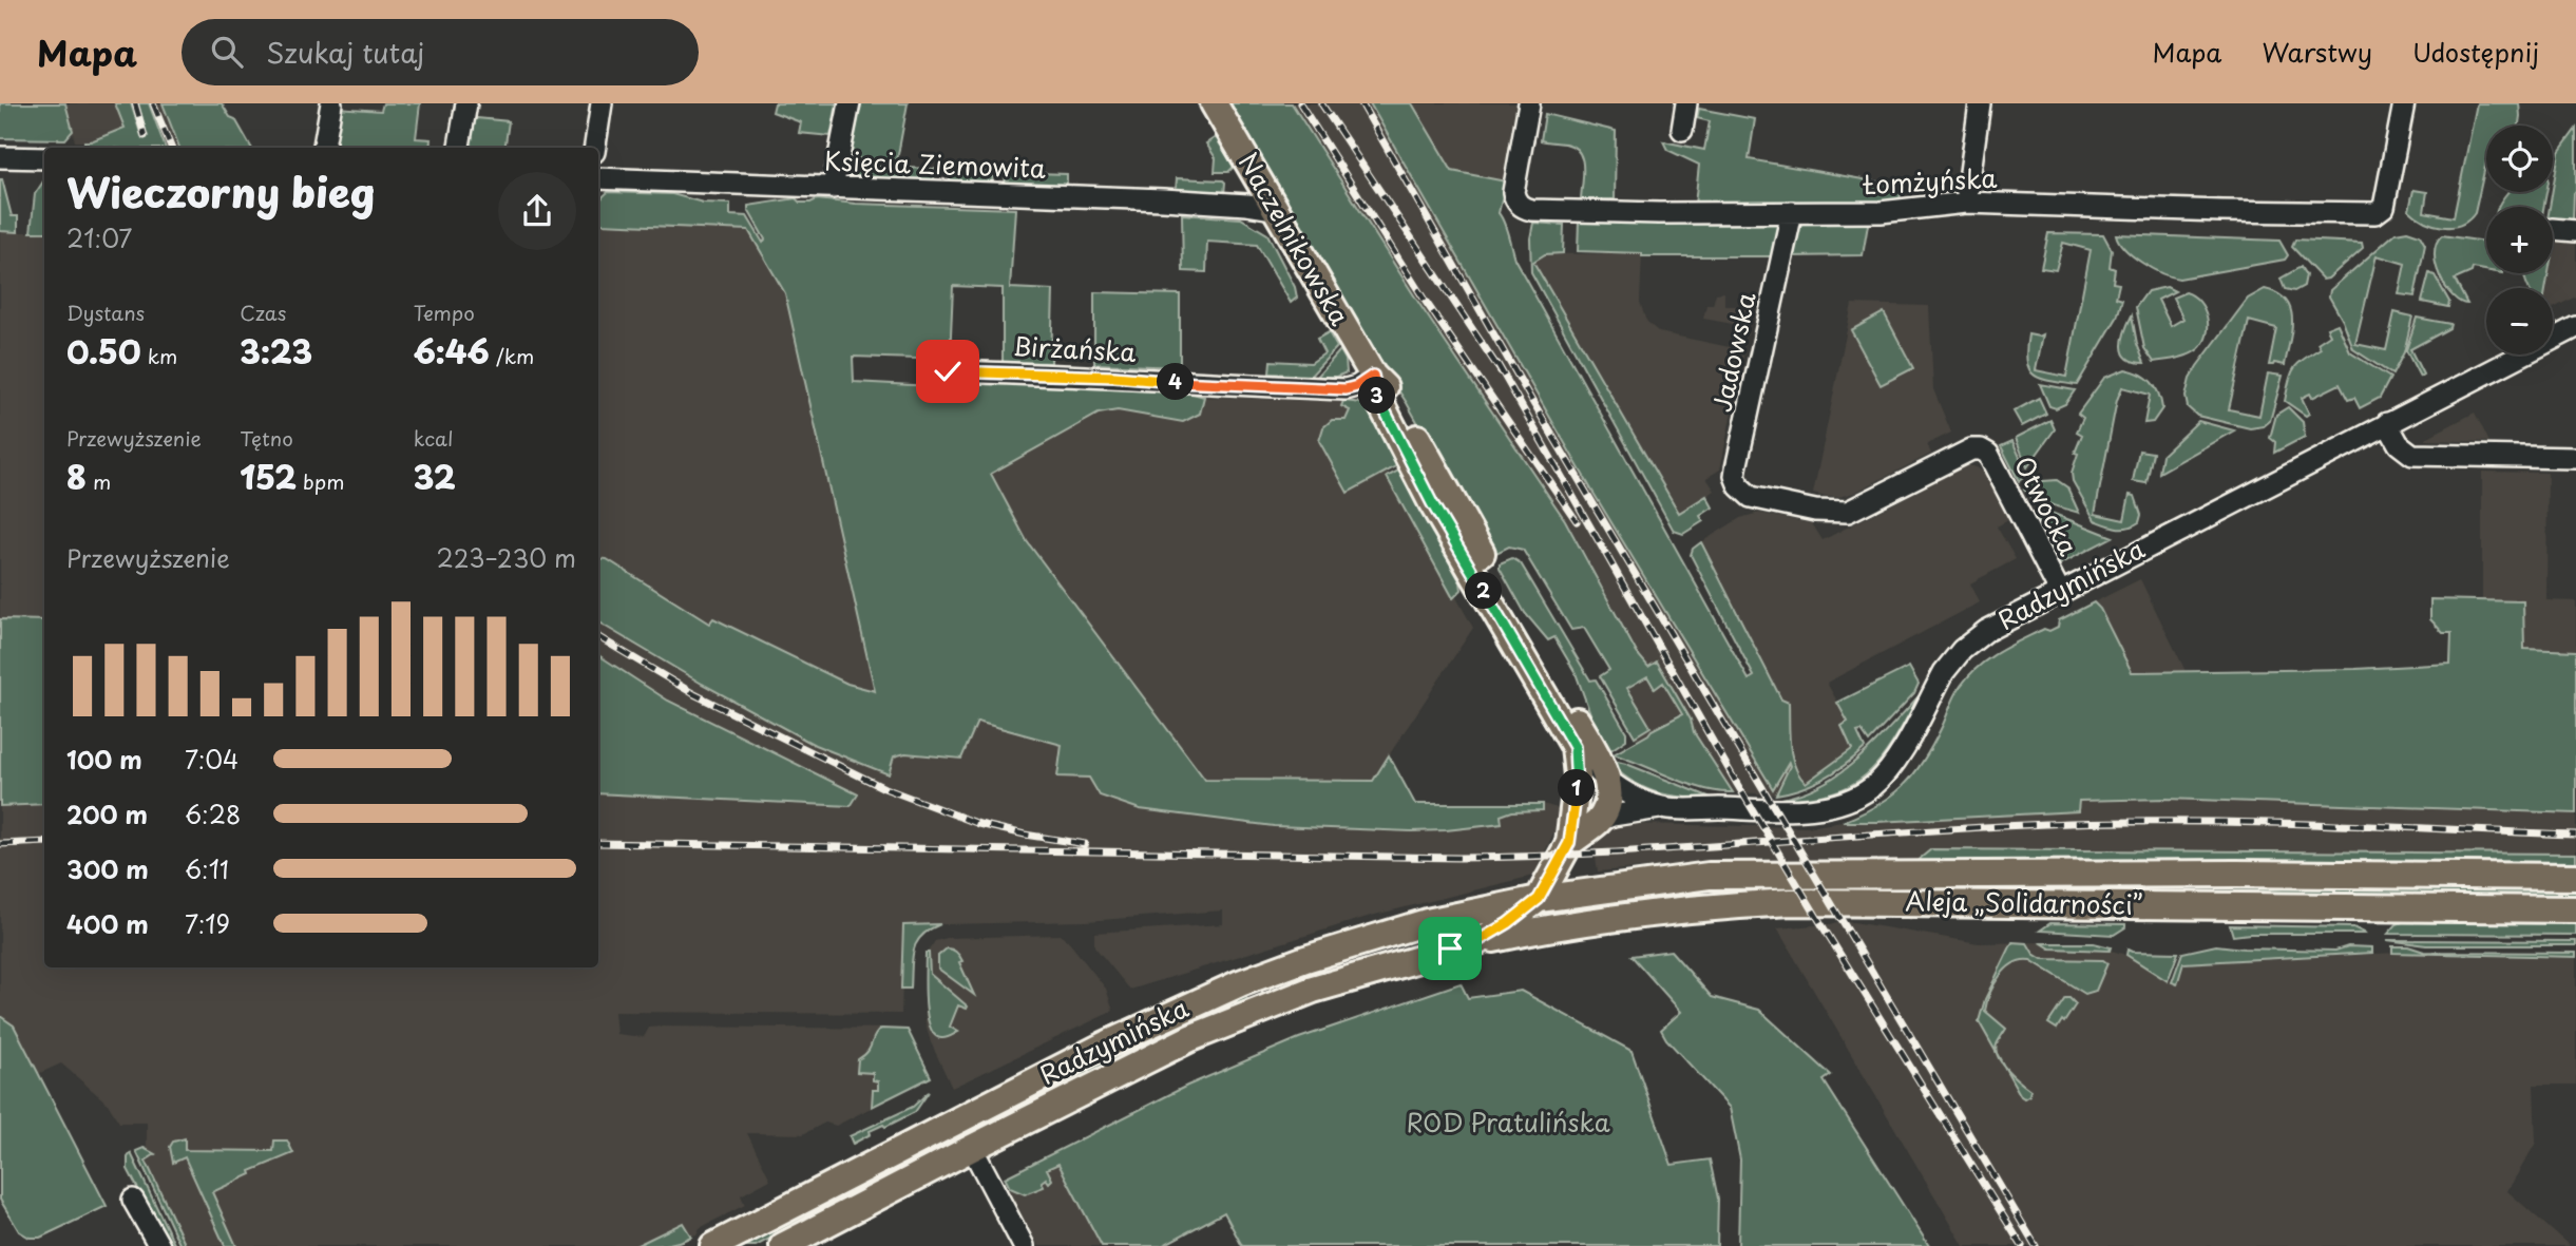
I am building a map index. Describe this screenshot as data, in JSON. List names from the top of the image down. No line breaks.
{"streets":{"main road":["Naczelnikowska","Radzymińska","Aleja „Solidarności”"],"street":["Księcia Ziemowita","Łomżyńska","Birżańska","Jadowska","Otwocka"]},"crossings":[["Księcia Ziemowita","Naczelnikowska"],["Łomżyńska","Jadowska"],["Naczelnikowska","Birżańska"],["Naczelnikowska","Radzymińska"],["Jadowska","Otwocka"],["Otwocka","Radzymińska"],["Radzymińska","Aleja „Solidarności”"]],"parks":["ROD Pratulińska"],"page":{"header":"Mapa","search":"Szukaj tutaj","nav":["Mapa","Warstwy","Udostępnij"],"map_buttons":["+","−"],"heading":["Wieczorny bieg","21:07"],"stats":[["Dystans","0.50 km"],["Czas","3:23"],["Tempo","6:46 /km"],["Przewyższenie","8 m"],["Tętno","152 bpm"],["kcal","32"]],"pins":["4","3","2","1"],"chart":["Przewyższenie","223–230 m"],"list":[{"name":"100 m","note":"7:04"},{"name":"200 m","note":"6:28"},{"name":"300 m","note":"6:11"},{"name":"400 m","note":"7:19"}]}}
